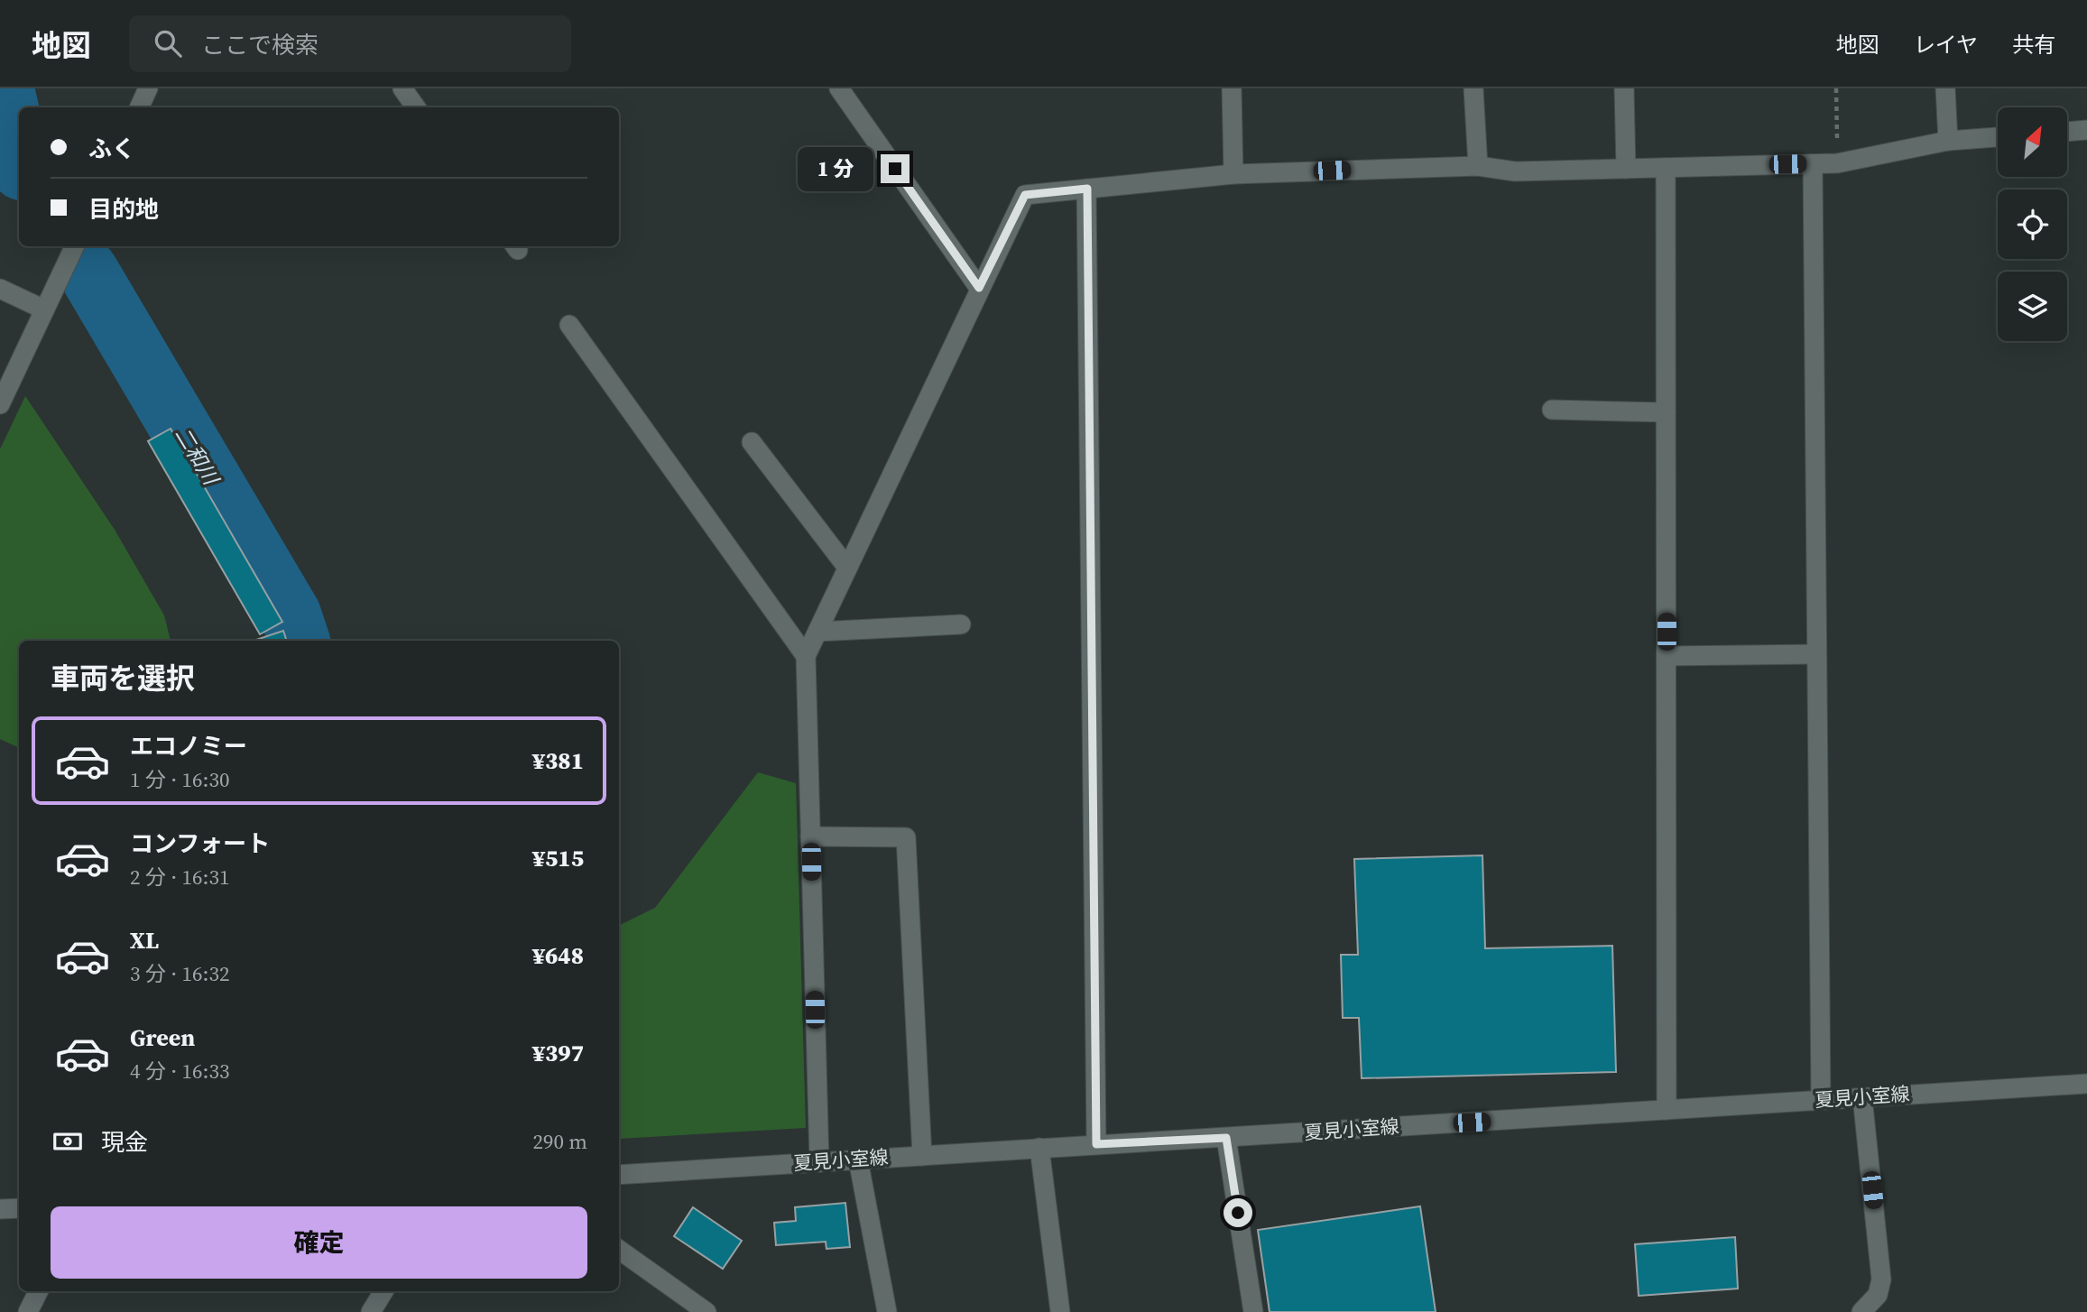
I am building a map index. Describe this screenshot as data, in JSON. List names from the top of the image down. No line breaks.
{"streets":{"street":["夏見小室線"]},"water":["二和川"],"north":"top right","page":{"header":"地図","search":"ここで検索","nav":["地図","レイヤ","共有"],"banner":["ふく","目的地"],"bubble":"1 分","heading":"車両を選択","list":[{"name":"エコノミー","note":"1 分 · 16:30","value":"¥381"},{"name":"コンフォート","note":"2 分 · 16:31","value":"¥515"},{"name":"XL","note":"3 分 · 16:32","value":"¥648"},{"name":"Green","note":"4 分 · 16:33","value":"¥397"}],"pay":["現金","290 m"],"buttons":"確定"}}
